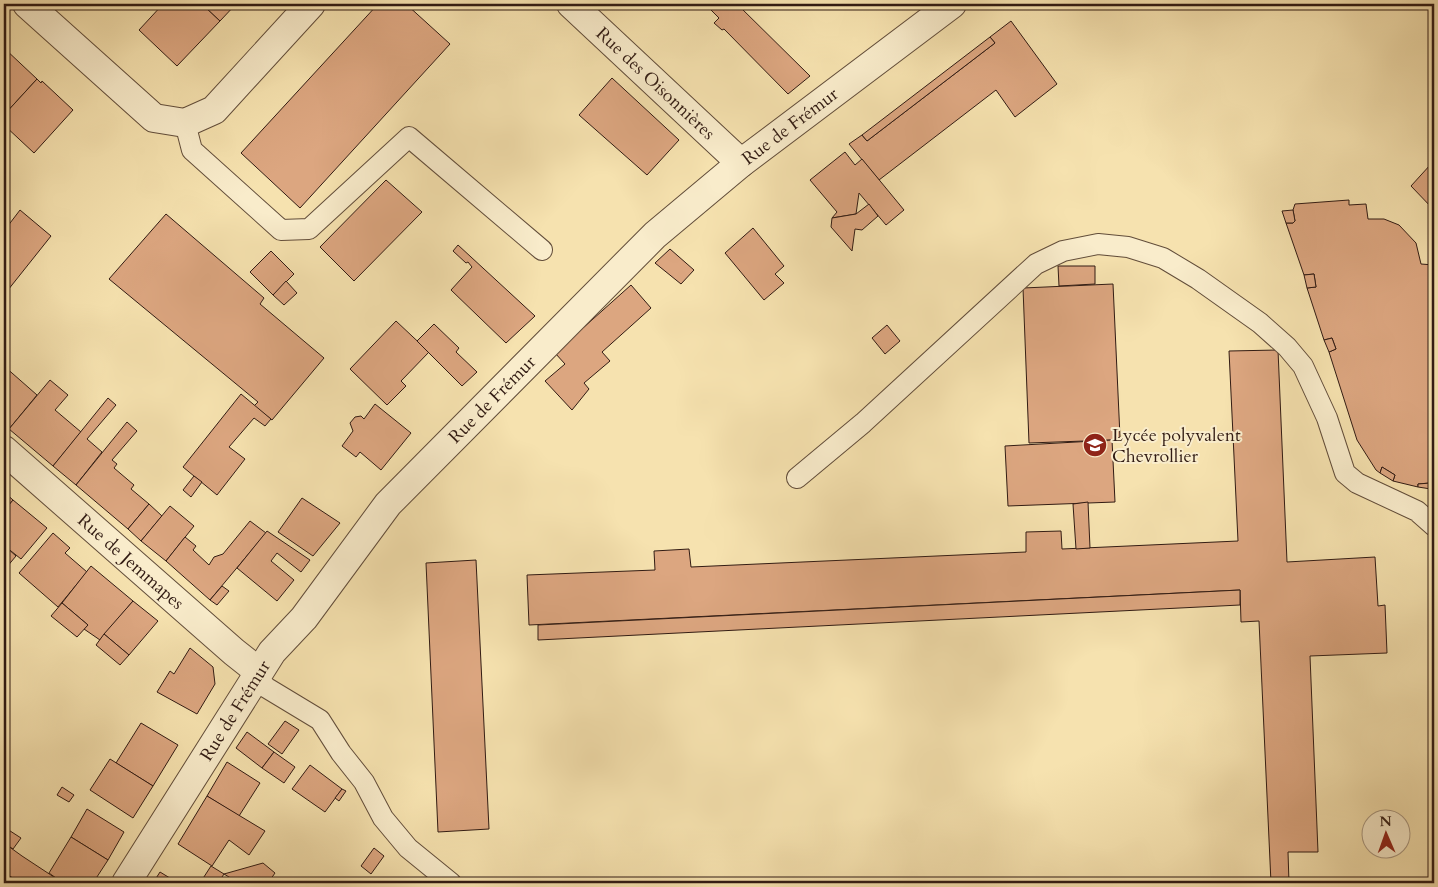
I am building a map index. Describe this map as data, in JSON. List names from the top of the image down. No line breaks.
{"streets":{"street":["Rue des Oisonnières","Rue de Frémur","Rue de Jemmapes"]},"crossings":[["Rue des Oisonnières","Rue de Frémur"],["Rue de Frémur","Rue de Jemmapes"]],"places":{"school or university":["Lycée polyvalent Chevrollier"]},"north":"top"}
